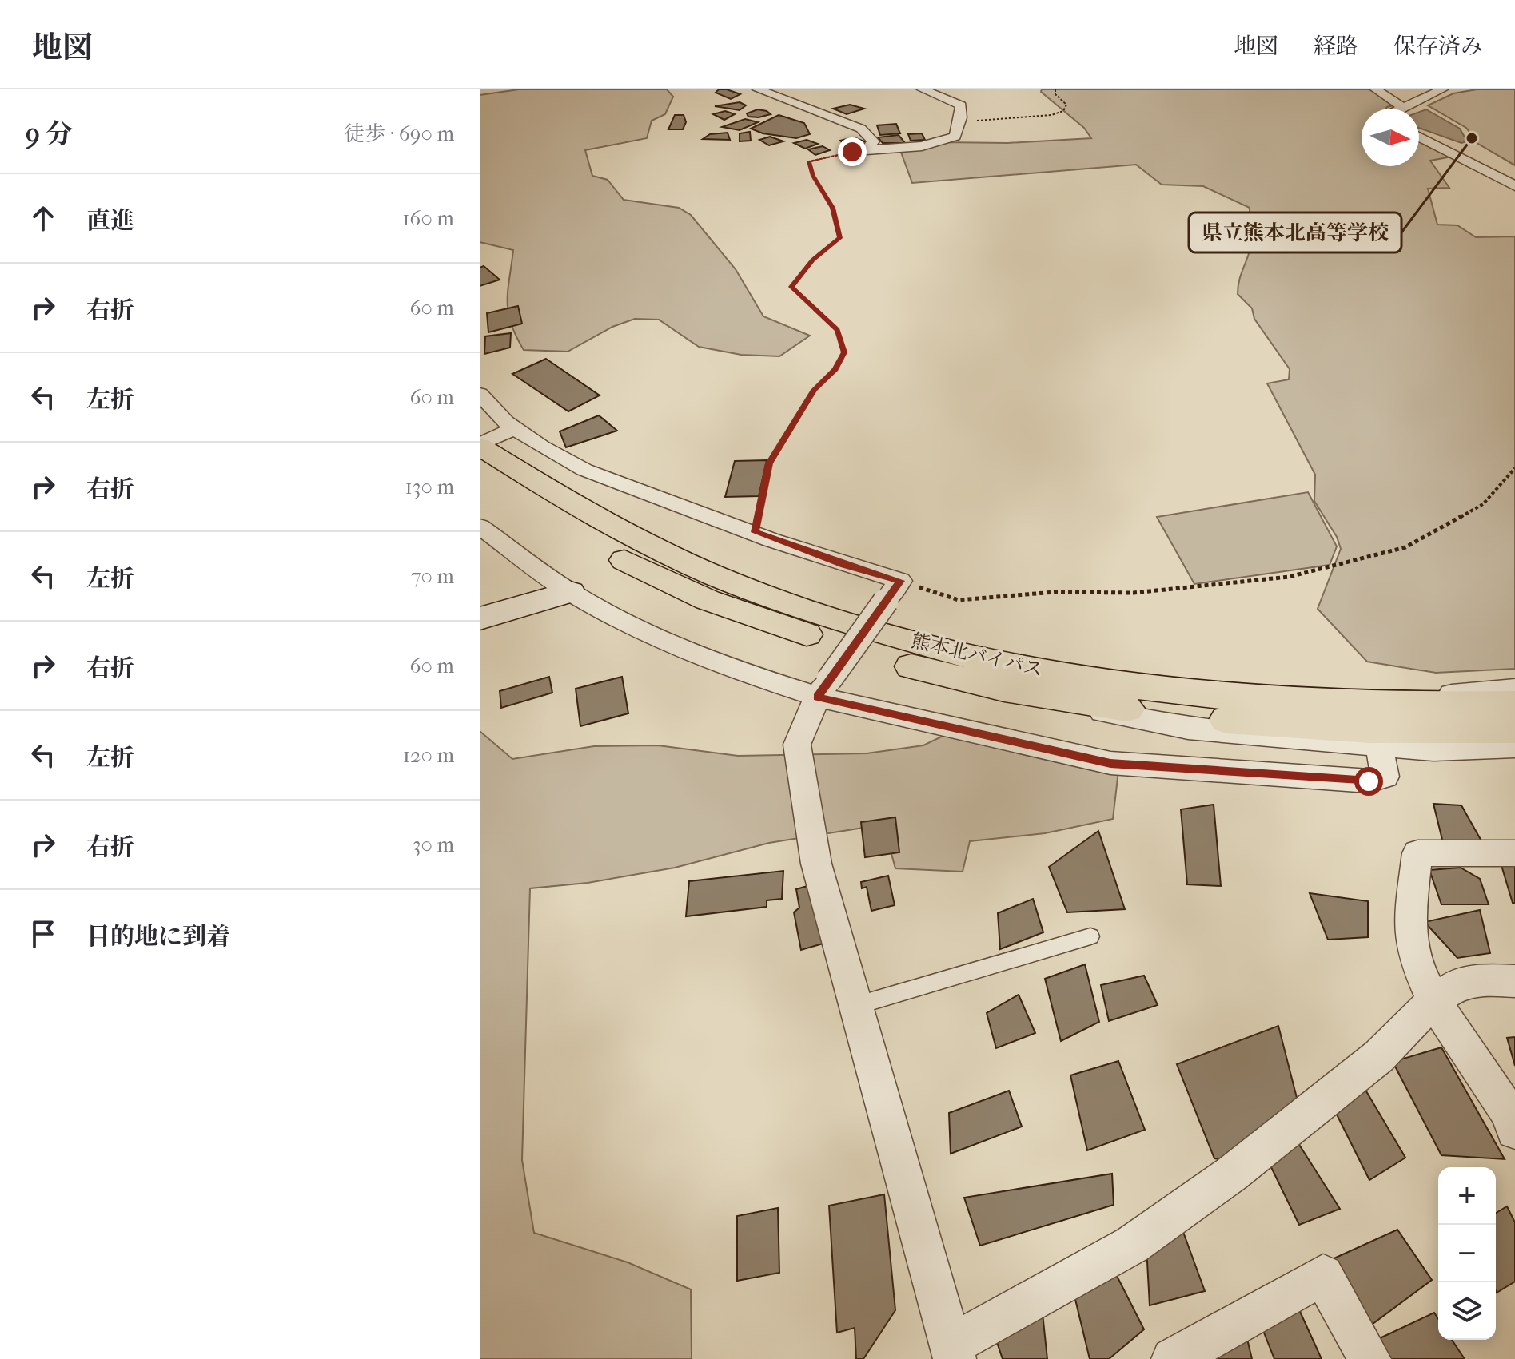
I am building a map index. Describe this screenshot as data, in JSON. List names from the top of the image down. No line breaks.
{"streets":{"highway":["熊本北バイパス"]},"places":["県立熊本北高等学校"],"north":"right","page":{"header":"地図","nav":["地図","経路","保存済み"],"heading":["9 分","徒歩 · 690 m"],"list":[["直進","160 m"],["右折","60 m"],["左折","60 m"],["右折","130 m"],["左折","70 m"],["右折","60 m"],["左折","120 m"],["右折","30 m"],"目的地に到着"],"map_buttons":["+","−"]}}
